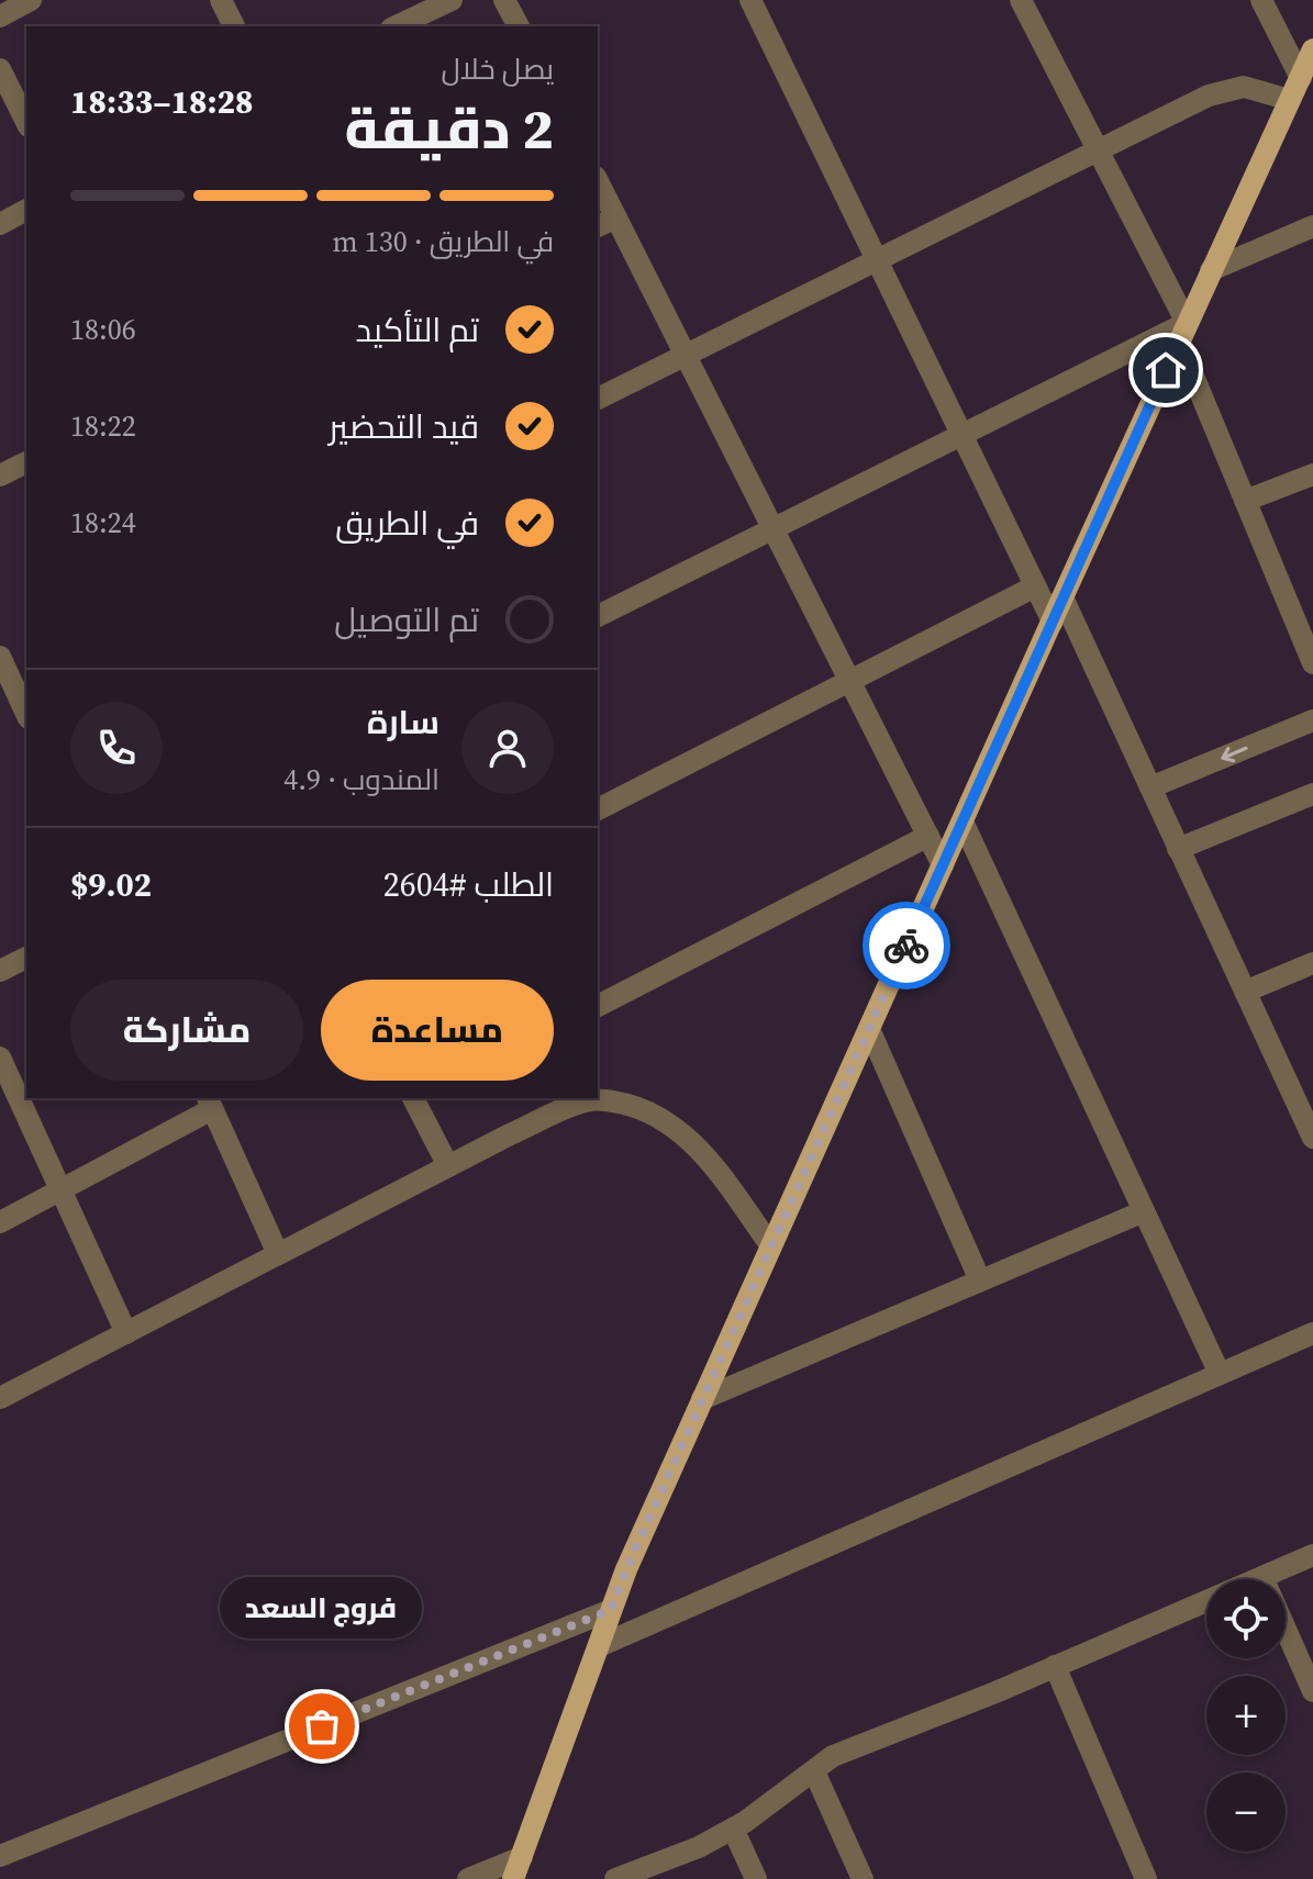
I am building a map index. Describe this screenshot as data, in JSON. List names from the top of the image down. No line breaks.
{"places":["فروج السعد"],"page":{"heading":["2 دقيقة","يصل خلال","18:28–18:33"],"panel":["سارة","المندوب · 4.9","الطلب #2604","$9.02"],"bar":"في الطريق · 130 m","list":[["تم التأكيد","18:06"],["قيد التحضير","18:22"],["في الطريق","18:24"],"تم التوصيل"],"buttons":["مساعدة","مشاركة"],"bubble":"فروج السعد","map_buttons":["+","−"]}}
